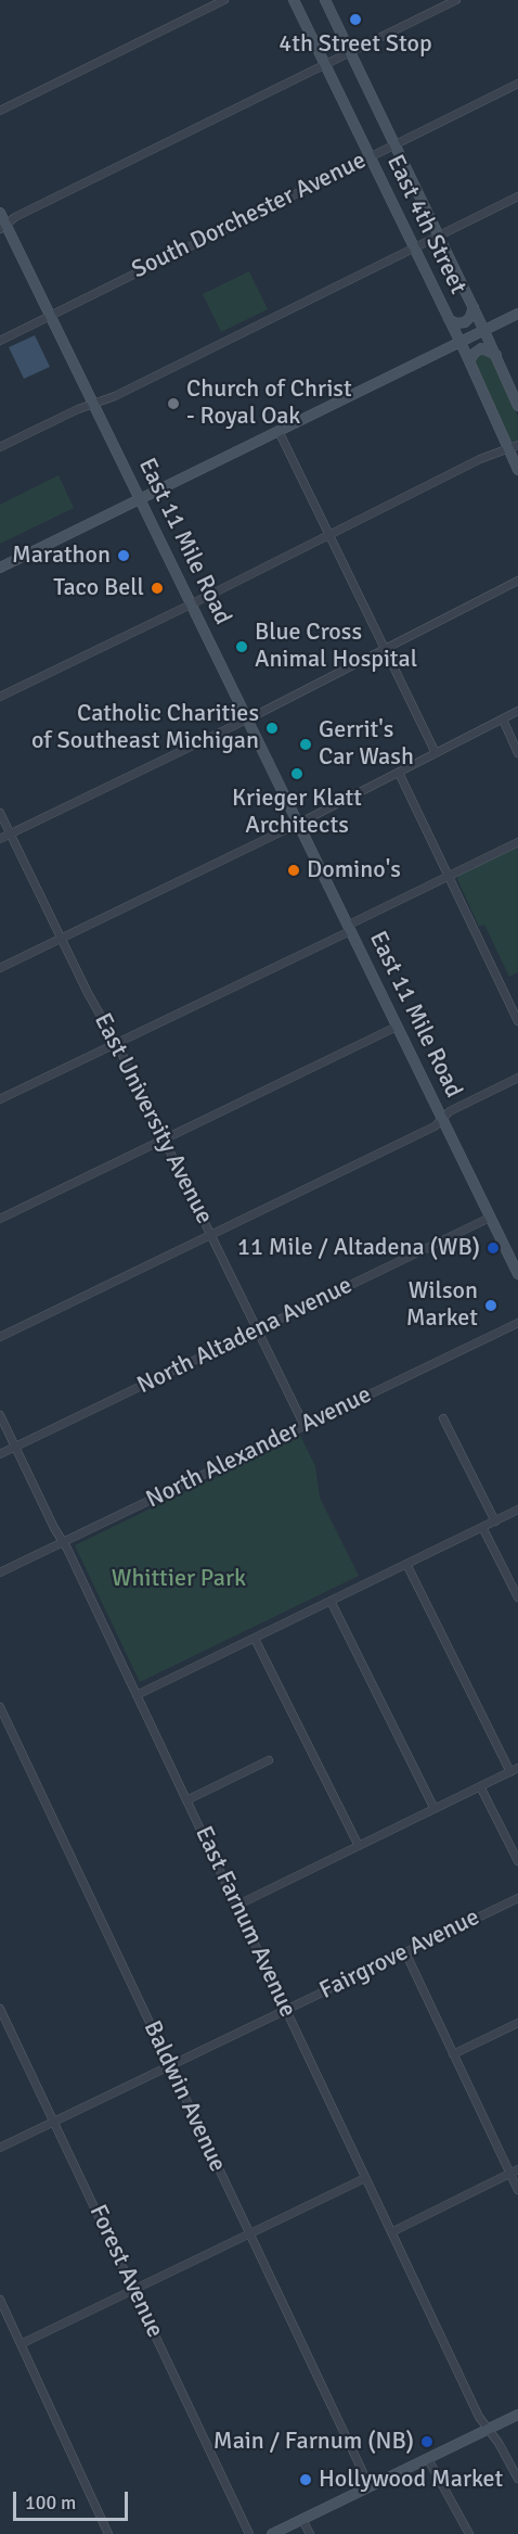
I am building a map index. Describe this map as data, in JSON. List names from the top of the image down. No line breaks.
{"streets":{"street":["South Dorchester Avenue","East 4th Street","East 11 Mile Road","East University Avenue","North Altadena Avenue","North Alexander Avenue","East Farnum Avenue","Fairgrove Avenue","Baldwin Avenue","Forest Avenue"]},"crossings":[["South Dorchester Avenue","East 4th Street"],["South Dorchester Avenue","East 11 Mile Road"],["East 11 Mile Road","North Altadena Avenue"],["East University Avenue","North Altadena Avenue"],["East University Avenue","North Alexander Avenue"],["North Altadena Avenue","East Farnum Avenue"],["North Alexander Avenue","East Farnum Avenue"],["East Farnum Avenue","Fairgrove Avenue"],["Fairgrove Avenue","Baldwin Avenue"],["Fairgrove Avenue","Forest Avenue"]],"parks":["Whittier Park"],"places":["4th Street Stop","Church of Christ - Royal Oak","Marathon","Taco Bell","Blue Cross Animal Hospital","Catholic Charities of Southeast Michigan","Gerrit's Car Wash","Krieger Klatt Architects","Domino's","11 Mile / Altadena (WB)","Wilson Market","Main / Farnum (NB)","Hollywood Market"],"scale_bar":"100 m"}
